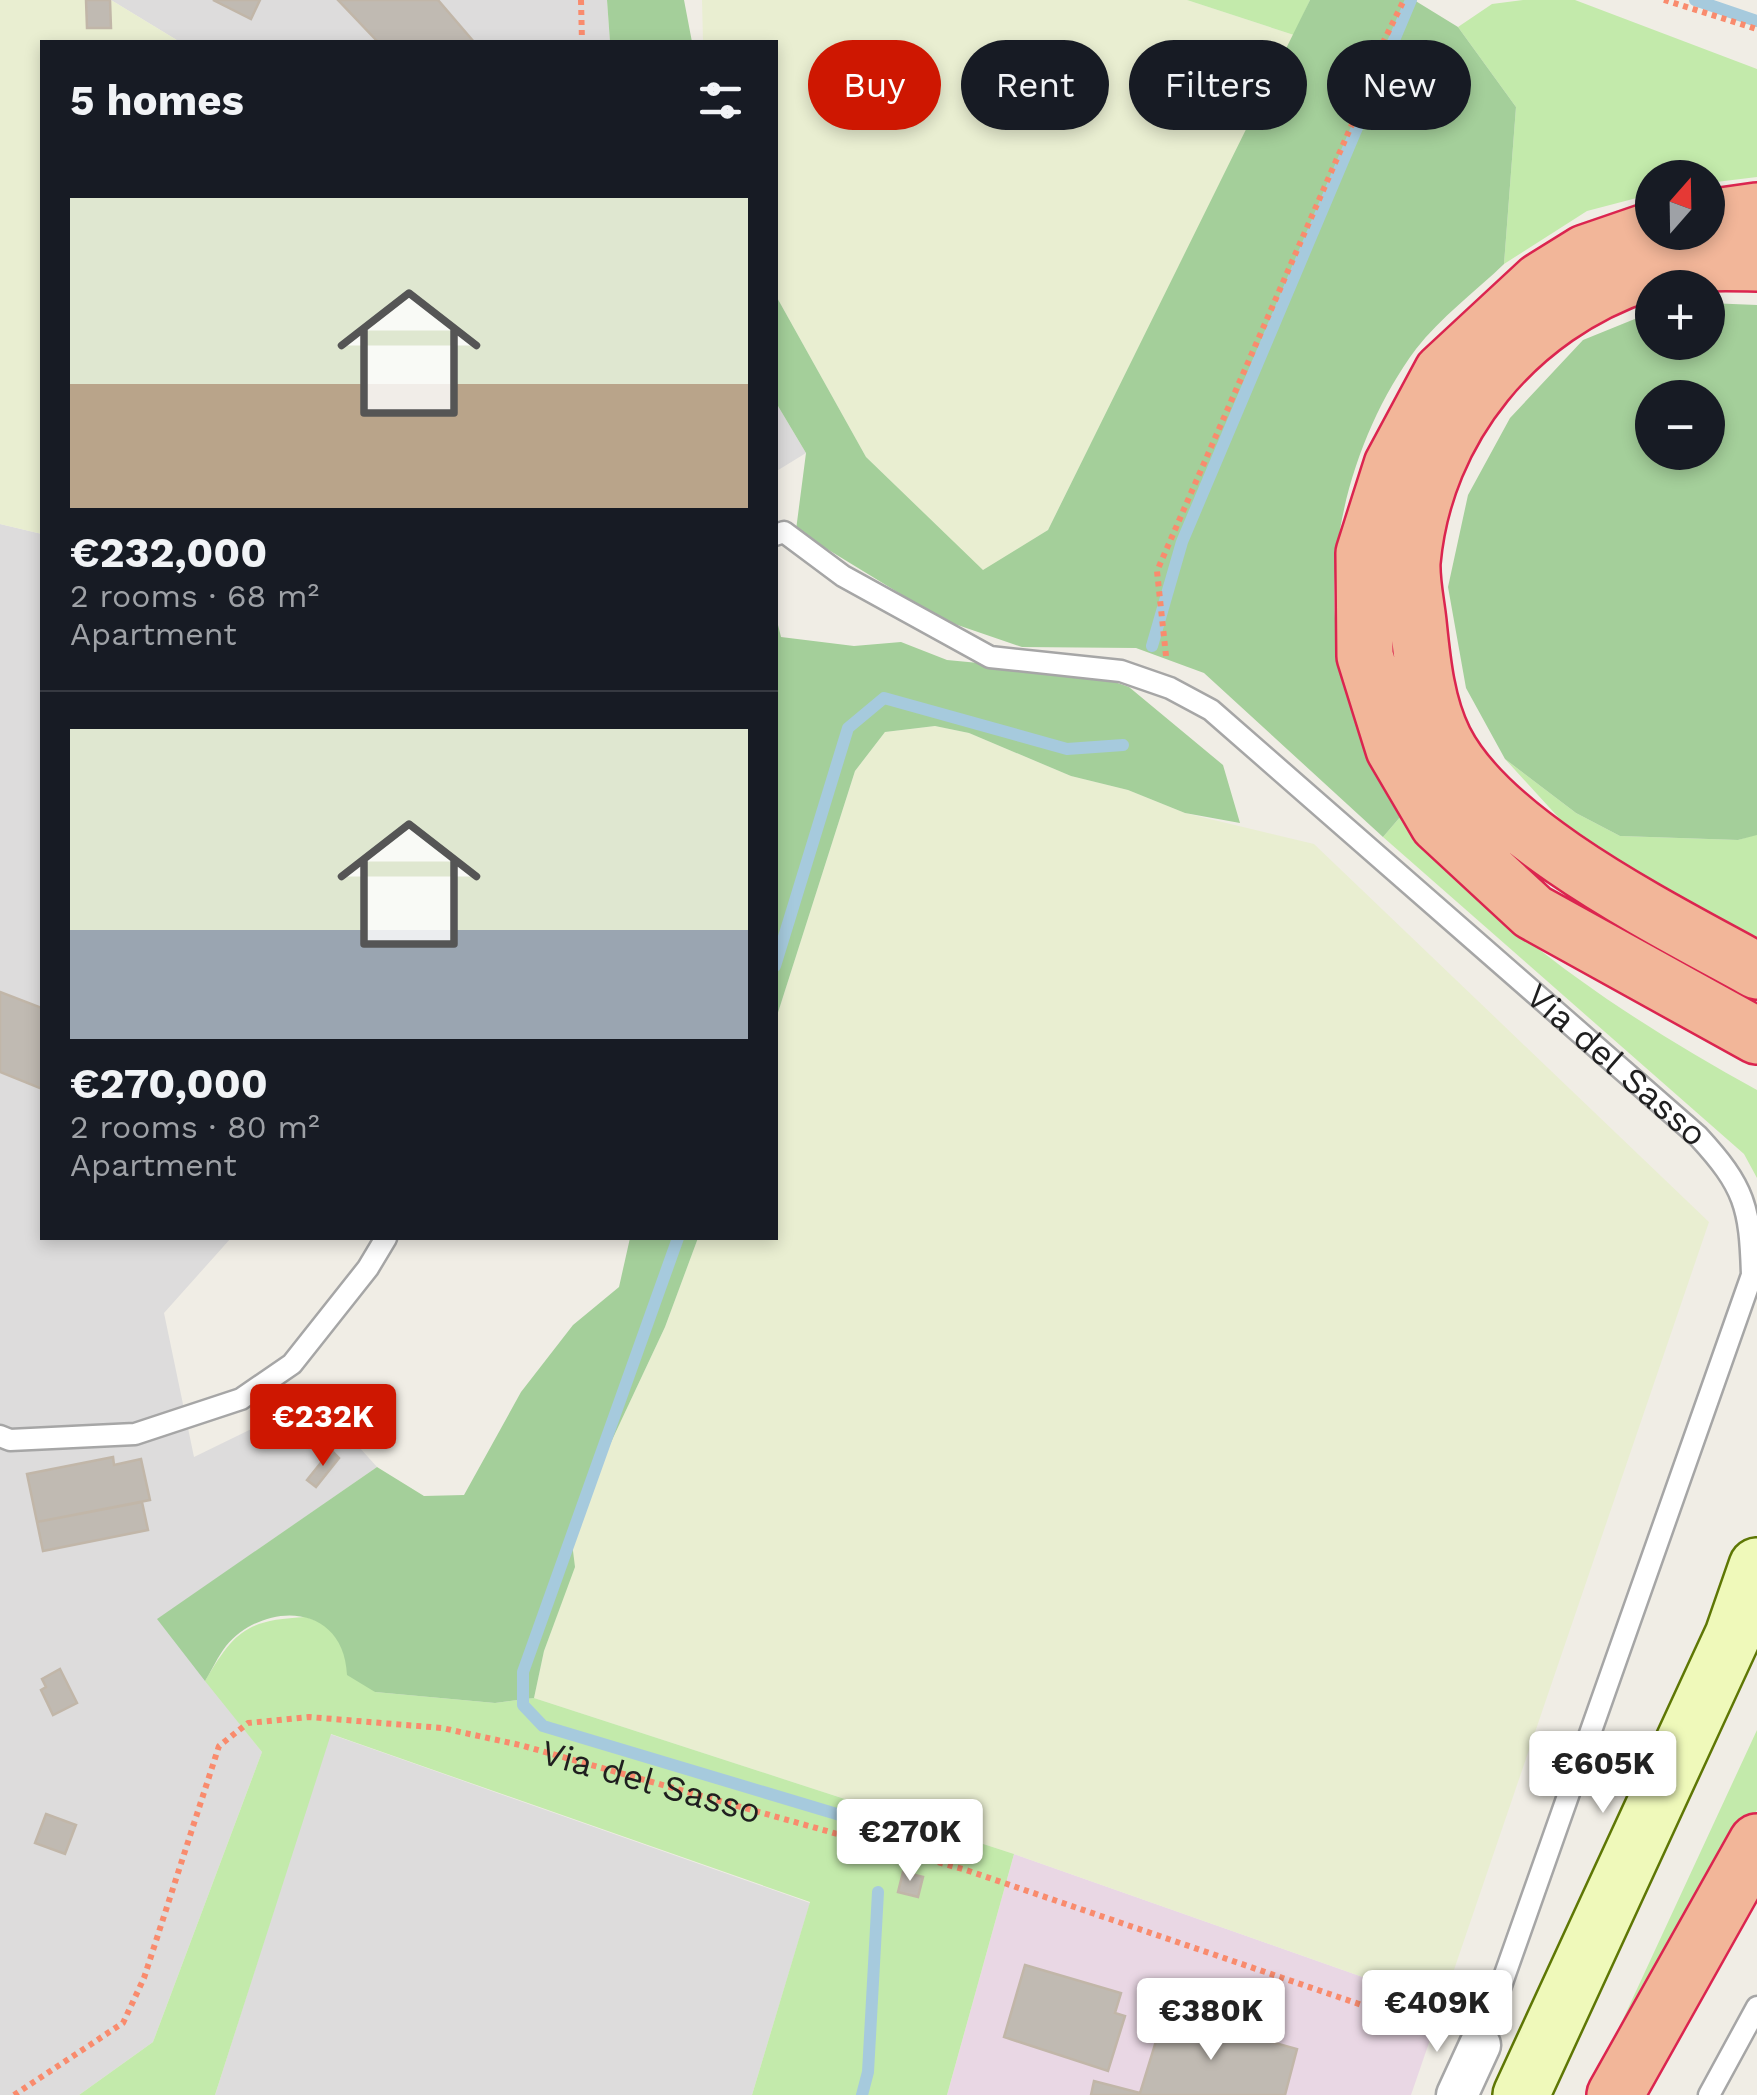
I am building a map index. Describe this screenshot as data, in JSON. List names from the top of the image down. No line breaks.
{"streets":{"street":["Via del Sasso"]},"north":"top","page":{"chip":["Buy","Rent","Filters","New"],"heading":"5 homes","map_buttons":["+","−"],"list":[{"name":"€232,000","note":"2 rooms · 68 m² · Apartment"},{"name":"€270,000","note":"2 rooms · 80 m² · Apartment"}],"price":["€232K","€605K","€270K","€409K","€380K"]}}
